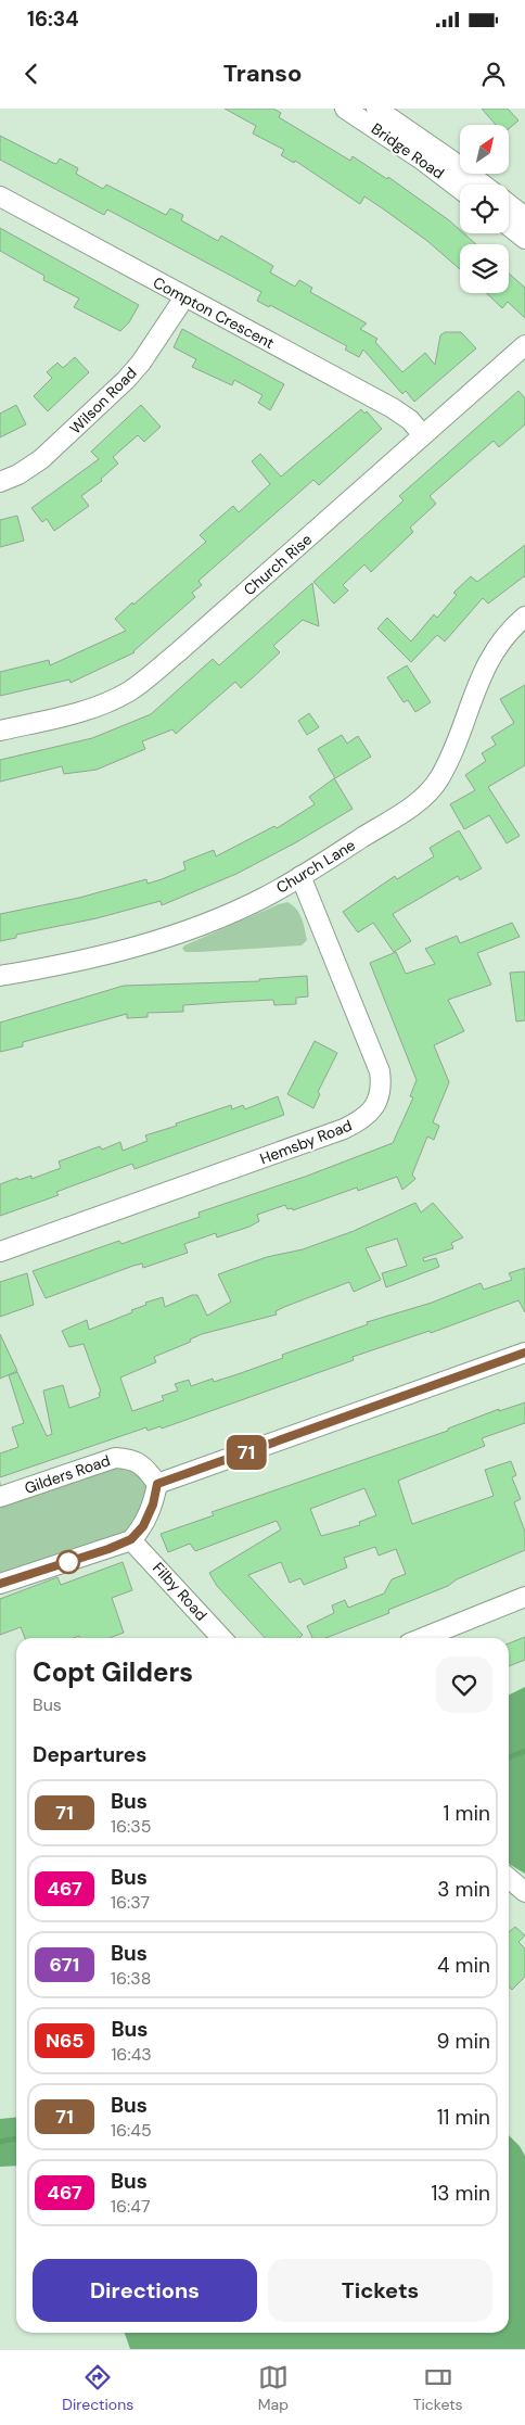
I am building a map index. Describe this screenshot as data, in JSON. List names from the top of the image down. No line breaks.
{"streets":{"street":["Bridge Road","Compton Crescent","Wilson Road","Church Rise","Church Lane","Hemsby Road","Gilders Road","Filby Road"]},"crossings":[["Compton Crescent","Wilson Road"],["Compton Crescent","Church Rise"],["Church Lane","Hemsby Road"]],"lines":["bus line 71"],"north":"top right","page":{"status":"16:34","header":"Transo","on_map":"71","heading":[["Copt Gilders","Bus"],"Departures"],"list":[{"mark":"71","name":"Bus","note":"16:35","value":"1 min"},{"mark":"467","name":"Bus","note":"16:37","value":"3 min"},{"mark":"671","name":"Bus","note":"16:38","value":"4 min"},{"mark":"N65","name":"Bus","note":"16:43","value":"9 min"},{"mark":"71","name":"Bus","note":"16:45","value":"11 min"},{"mark":"467","name":"Bus","note":"16:47","value":"13 min"}],"buttons":["Directions","Tickets"],"tabs":["Directions","Map","Tickets"]}}
